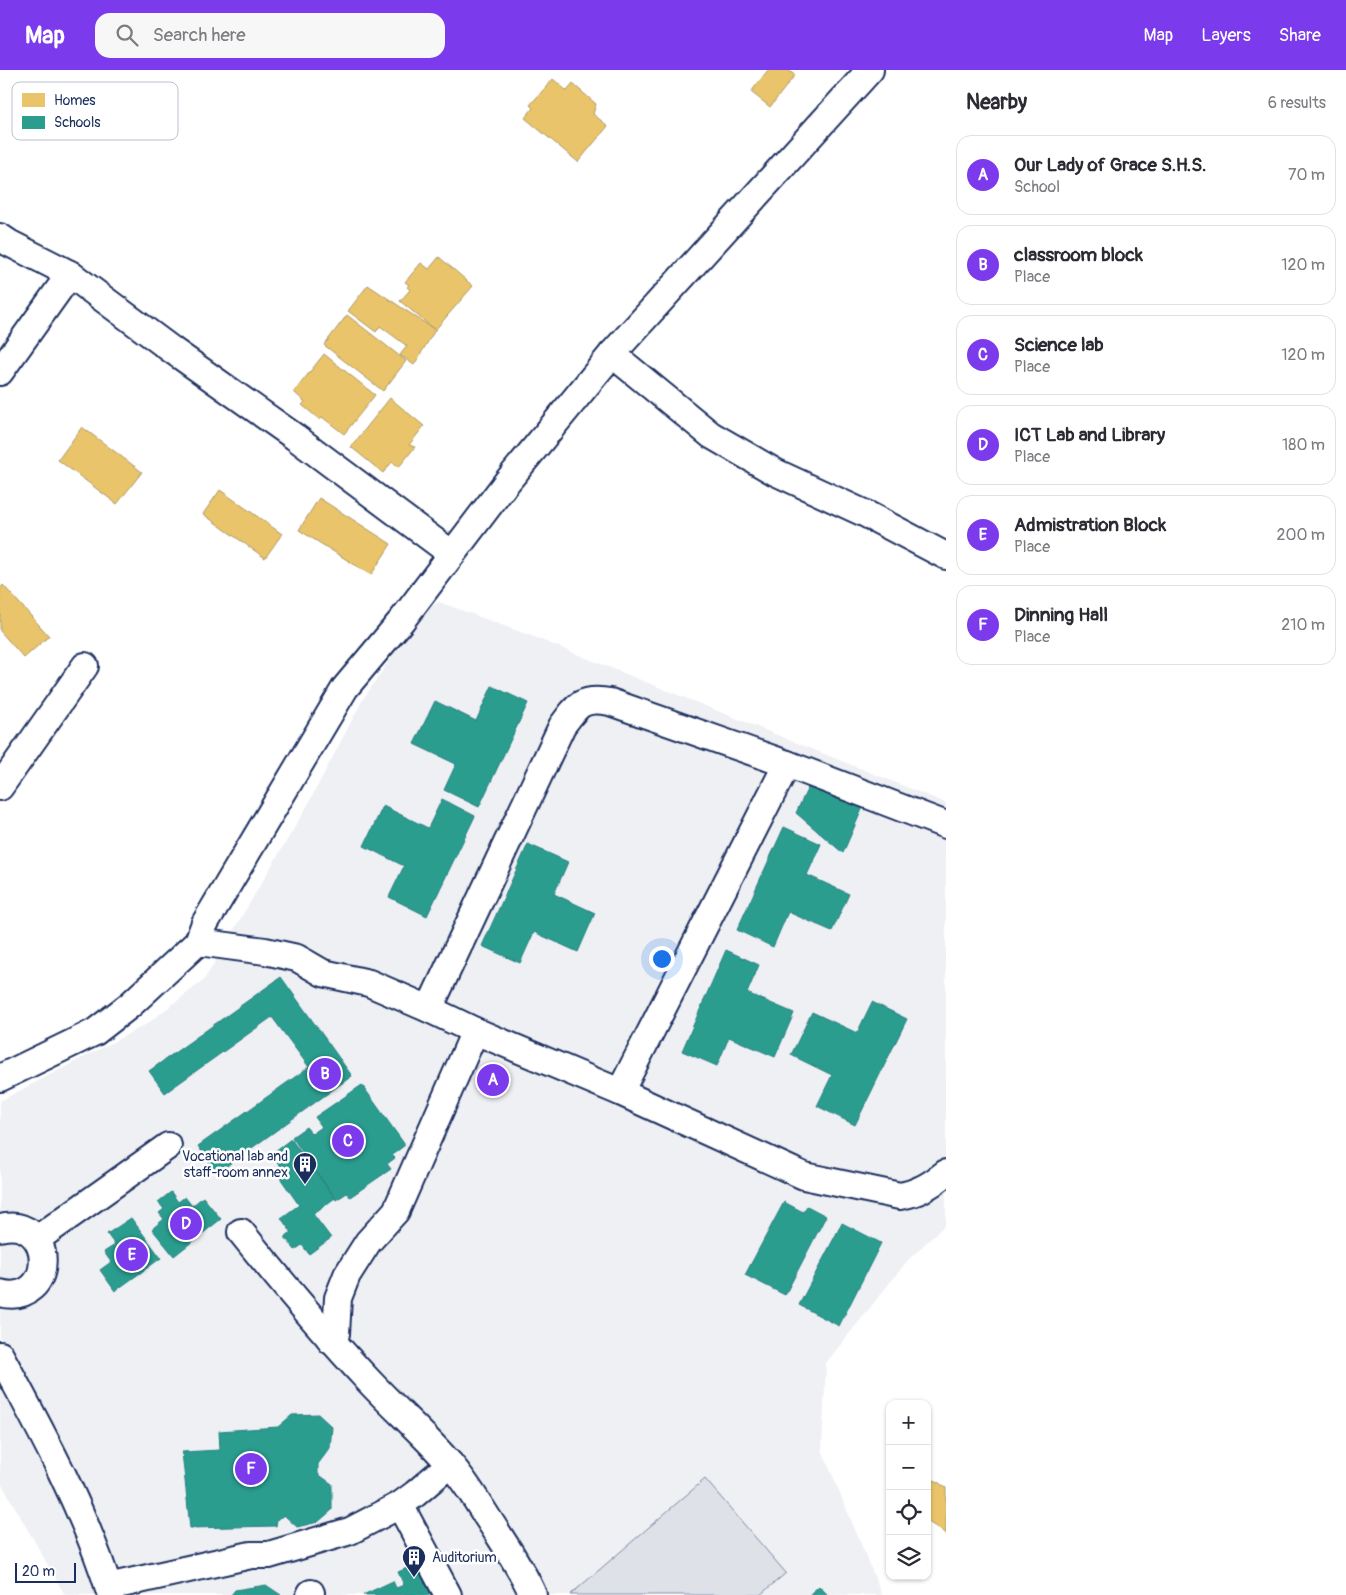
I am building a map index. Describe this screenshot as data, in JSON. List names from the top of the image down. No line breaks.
{"places":{"building":["Vocational lab and staff-room annex","Auditorium"]},"legend":["Homes","Schools"],"scale_bar":"20 m","page":{"header":"Map","search":"Search here","nav":["Map","Layers","Share"],"heading":["Nearby","6 results"],"list":[{"mark":"A","name":"Our Lady of Grace S.H.S.","note":"School","value":"70 m"},{"mark":"B","name":"classroom block","note":"Place","value":"120 m"},{"mark":"C","name":"Science lab","note":"Place","value":"120 m"},{"mark":"D","name":"ICT Lab and Library","note":"Place","value":"180 m"},{"mark":"E","name":"Admistration Block","note":"Place","value":"200 m"},{"mark":"F","name":"Dinning Hall","note":"Place","value":"210 m"}],"pins":["B","A","C","D","E","F"],"map_buttons":["+","−"],"scale":"20 m"}}
